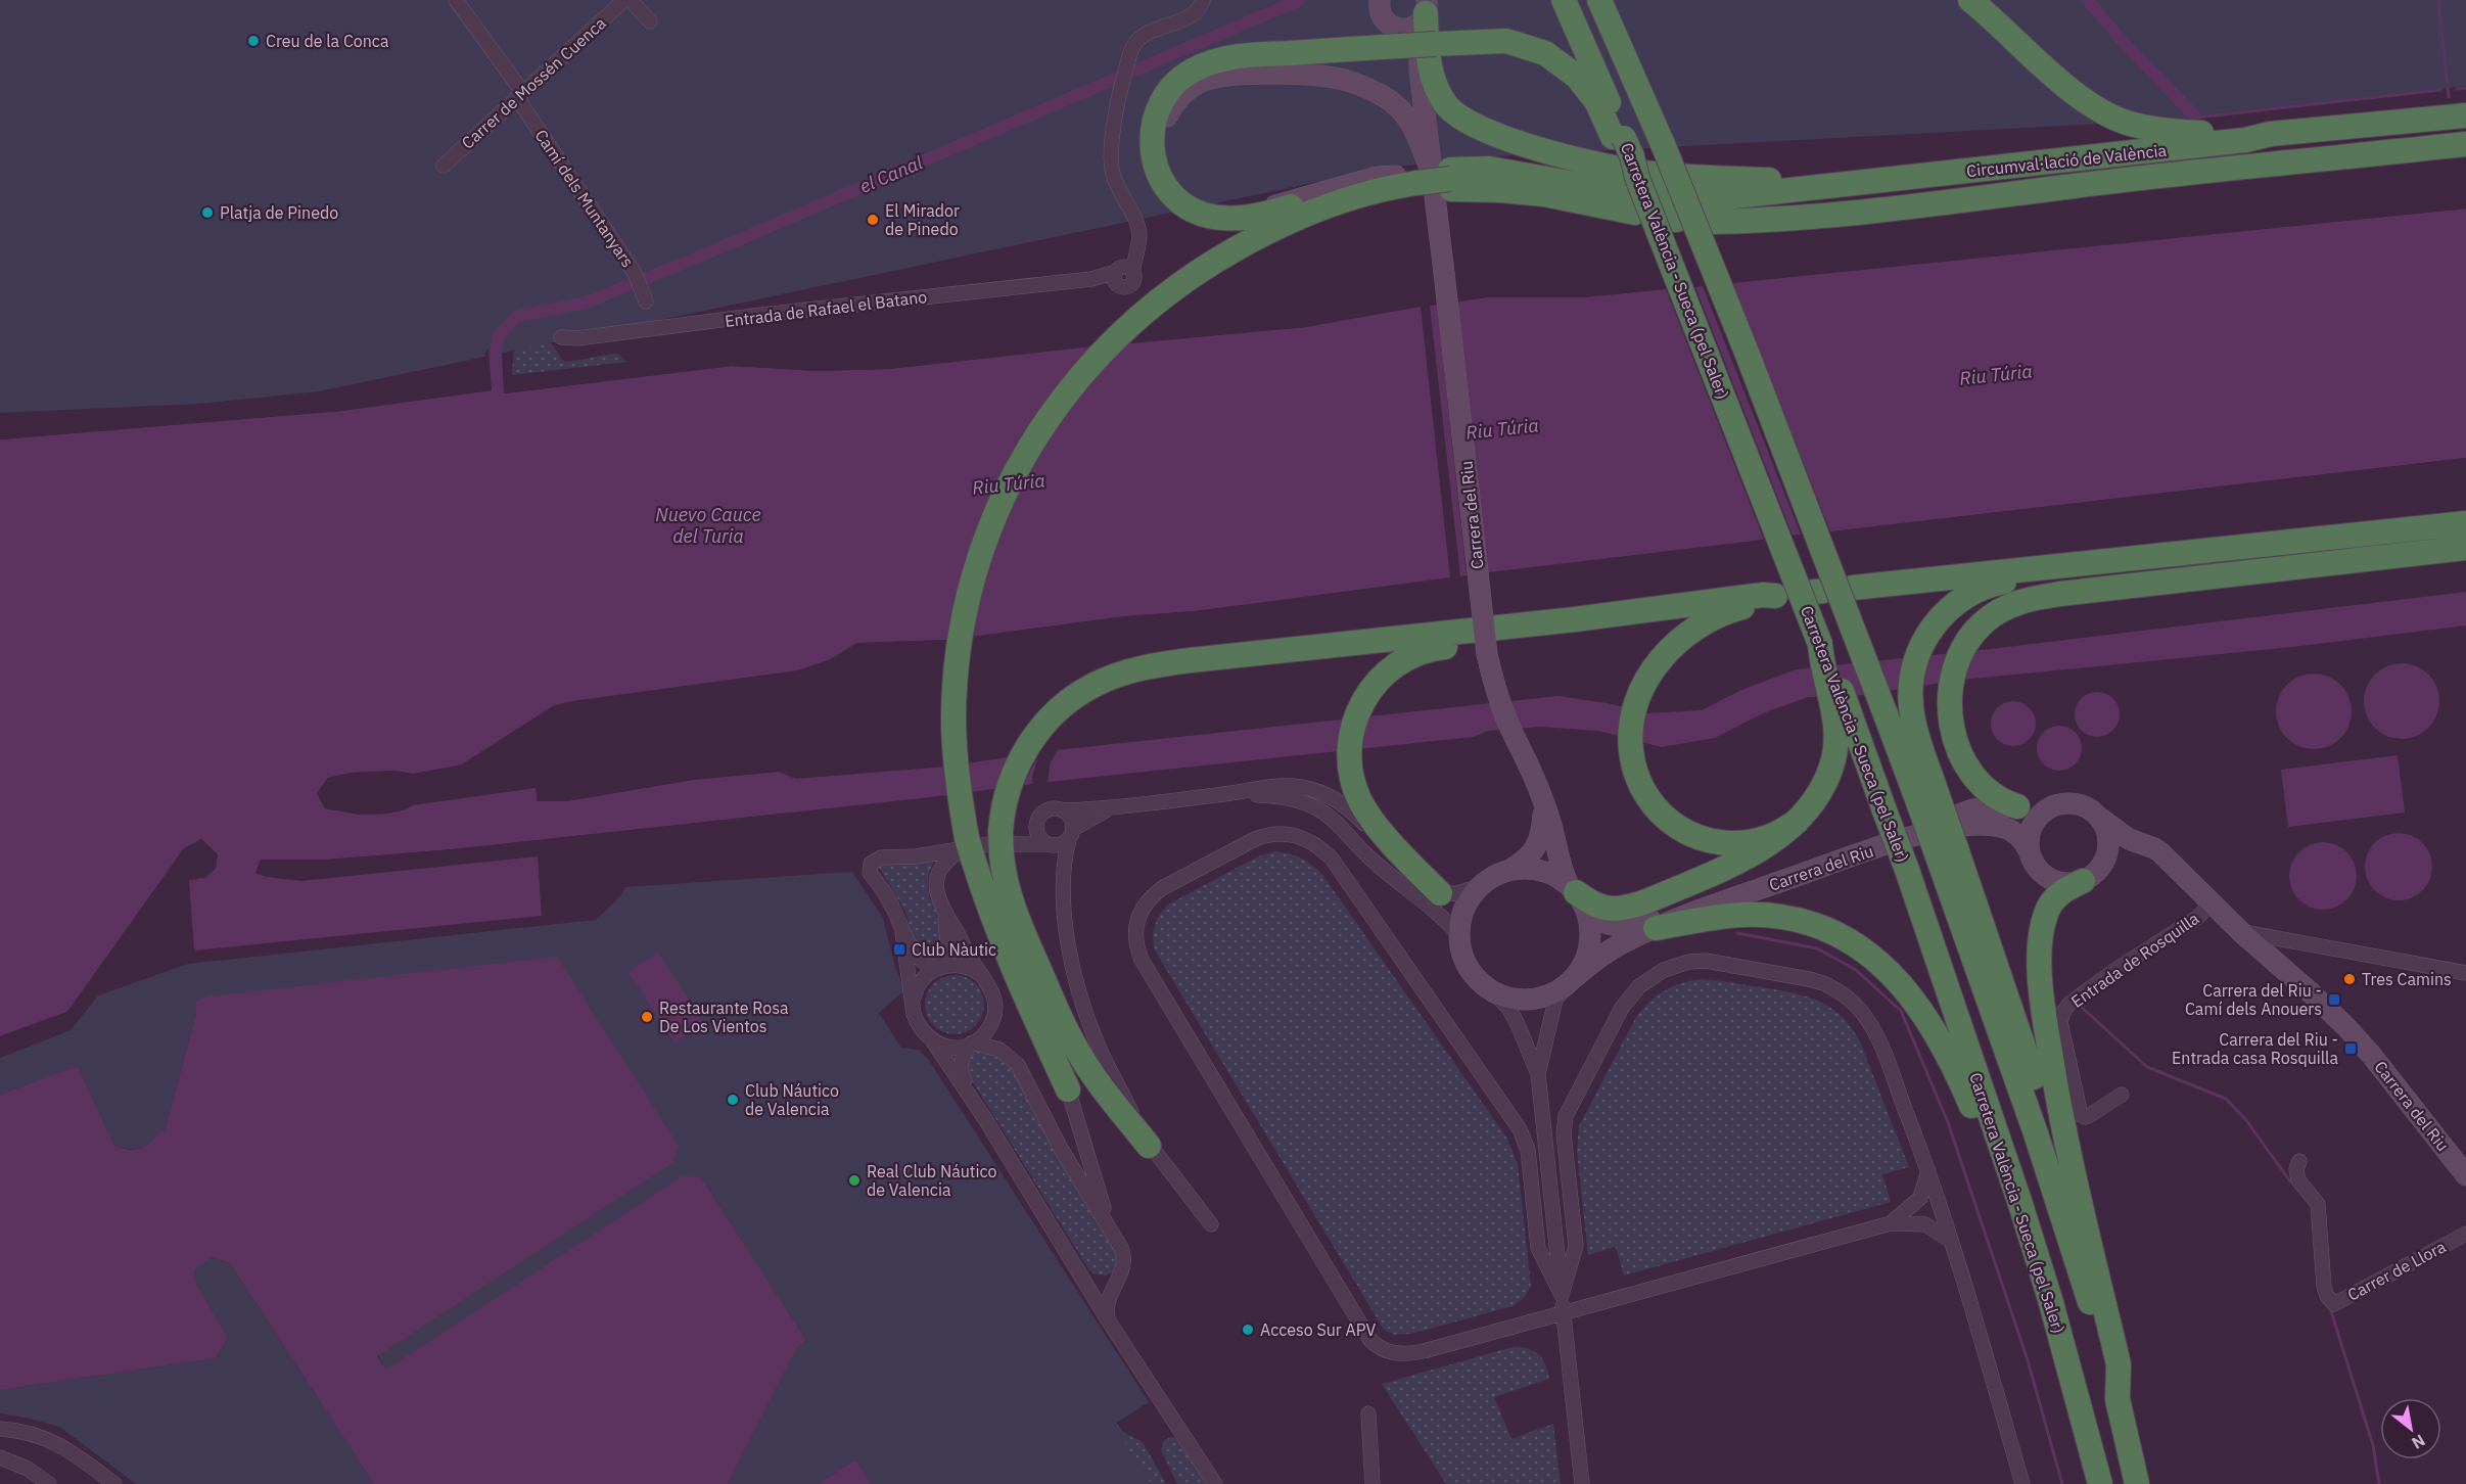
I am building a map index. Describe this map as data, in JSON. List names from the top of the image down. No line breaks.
{"streets":{"highway":["Circumval·lació de València","Carretera València - Sueca (pel Saler)"],"street":["Carrer de Mossén Cuenca","Camí dels Muntanyars","Entrada de Rafael el Batano","Carrera del Riu","Entrada de Rosquilla","Carrer de Llora"]},"crossings":[["Carrer de Mossén Cuenca","Camí dels Muntanyars"],["Circumval·lació de València","Carrera del Riu"],["Carrera del Riu","Entrada de Rosquilla"]],"water":["el Canal","Riu Túria","Nuevo Cauce del Turia"],"places":{"other":["Creu de la Conca","Platja de Pinedo","El Mirador de Pinedo","Tres Camins","Restaurante Rosa De Los Vientos","Club Náutico de Valencia","Real Club Náutico de Valencia","Acceso Sur APV"],"transit":["Club Nàutic","Carrera del Riu - Camí dels Anouers","Carrera del Riu - Entrada casa Rosquilla"]},"north":"bottom right"}
